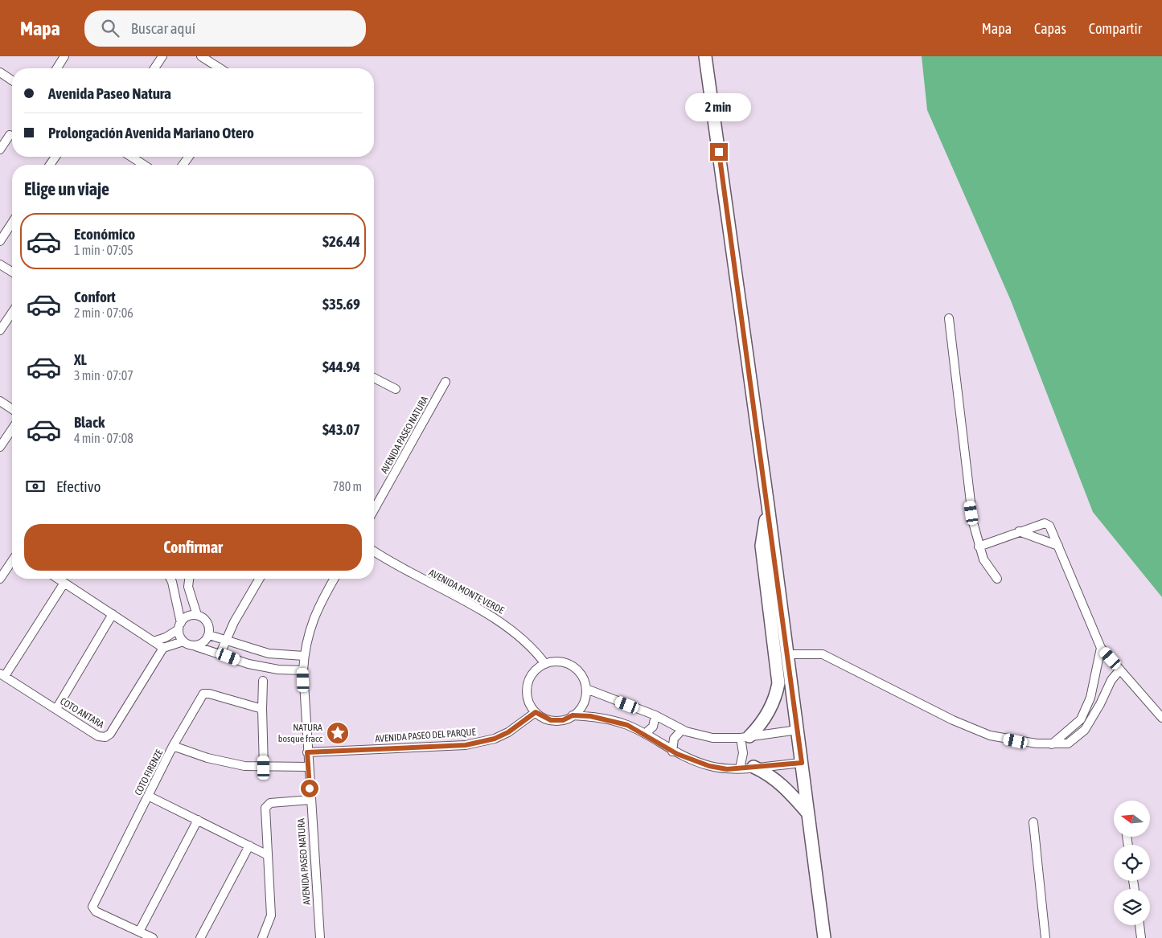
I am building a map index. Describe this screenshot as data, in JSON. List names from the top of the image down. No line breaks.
{"streets":{"street":["AVENIDA PASEO NATURA","AVENIDA MONTE VERDE","COTO ANTARA","AVENIDA PASEO DEL PARQUE","COTO FIRENZE"]},"crossings":[["AVENIDA PASEO NATURA","AVENIDA PASEO DEL PARQUE"],["AVENIDA MONTE VERDE","AVENIDA PASEO DEL PARQUE"]],"places":{"place":["NATURA bosque fracc"]},"north":"left","page":{"header":"Mapa","search":"Buscar aquí","nav":["Mapa","Capas","Compartir"],"banner":["Avenida Paseo Natura","Prolongación Avenida Mariano Otero"],"bubble":"2 min","heading":"Elige un viaje","list":[{"name":"Económico","note":"1 min · 07:05","value":"$26.44"},{"name":"Confort","note":"2 min · 07:06","value":"$35.69"},{"name":"XL","note":"3 min · 07:07","value":"$44.94"},{"name":"Black","note":"4 min · 07:08","value":"$43.07"}],"pay":["Efectivo","780 m"],"buttons":"Confirmar"}}
